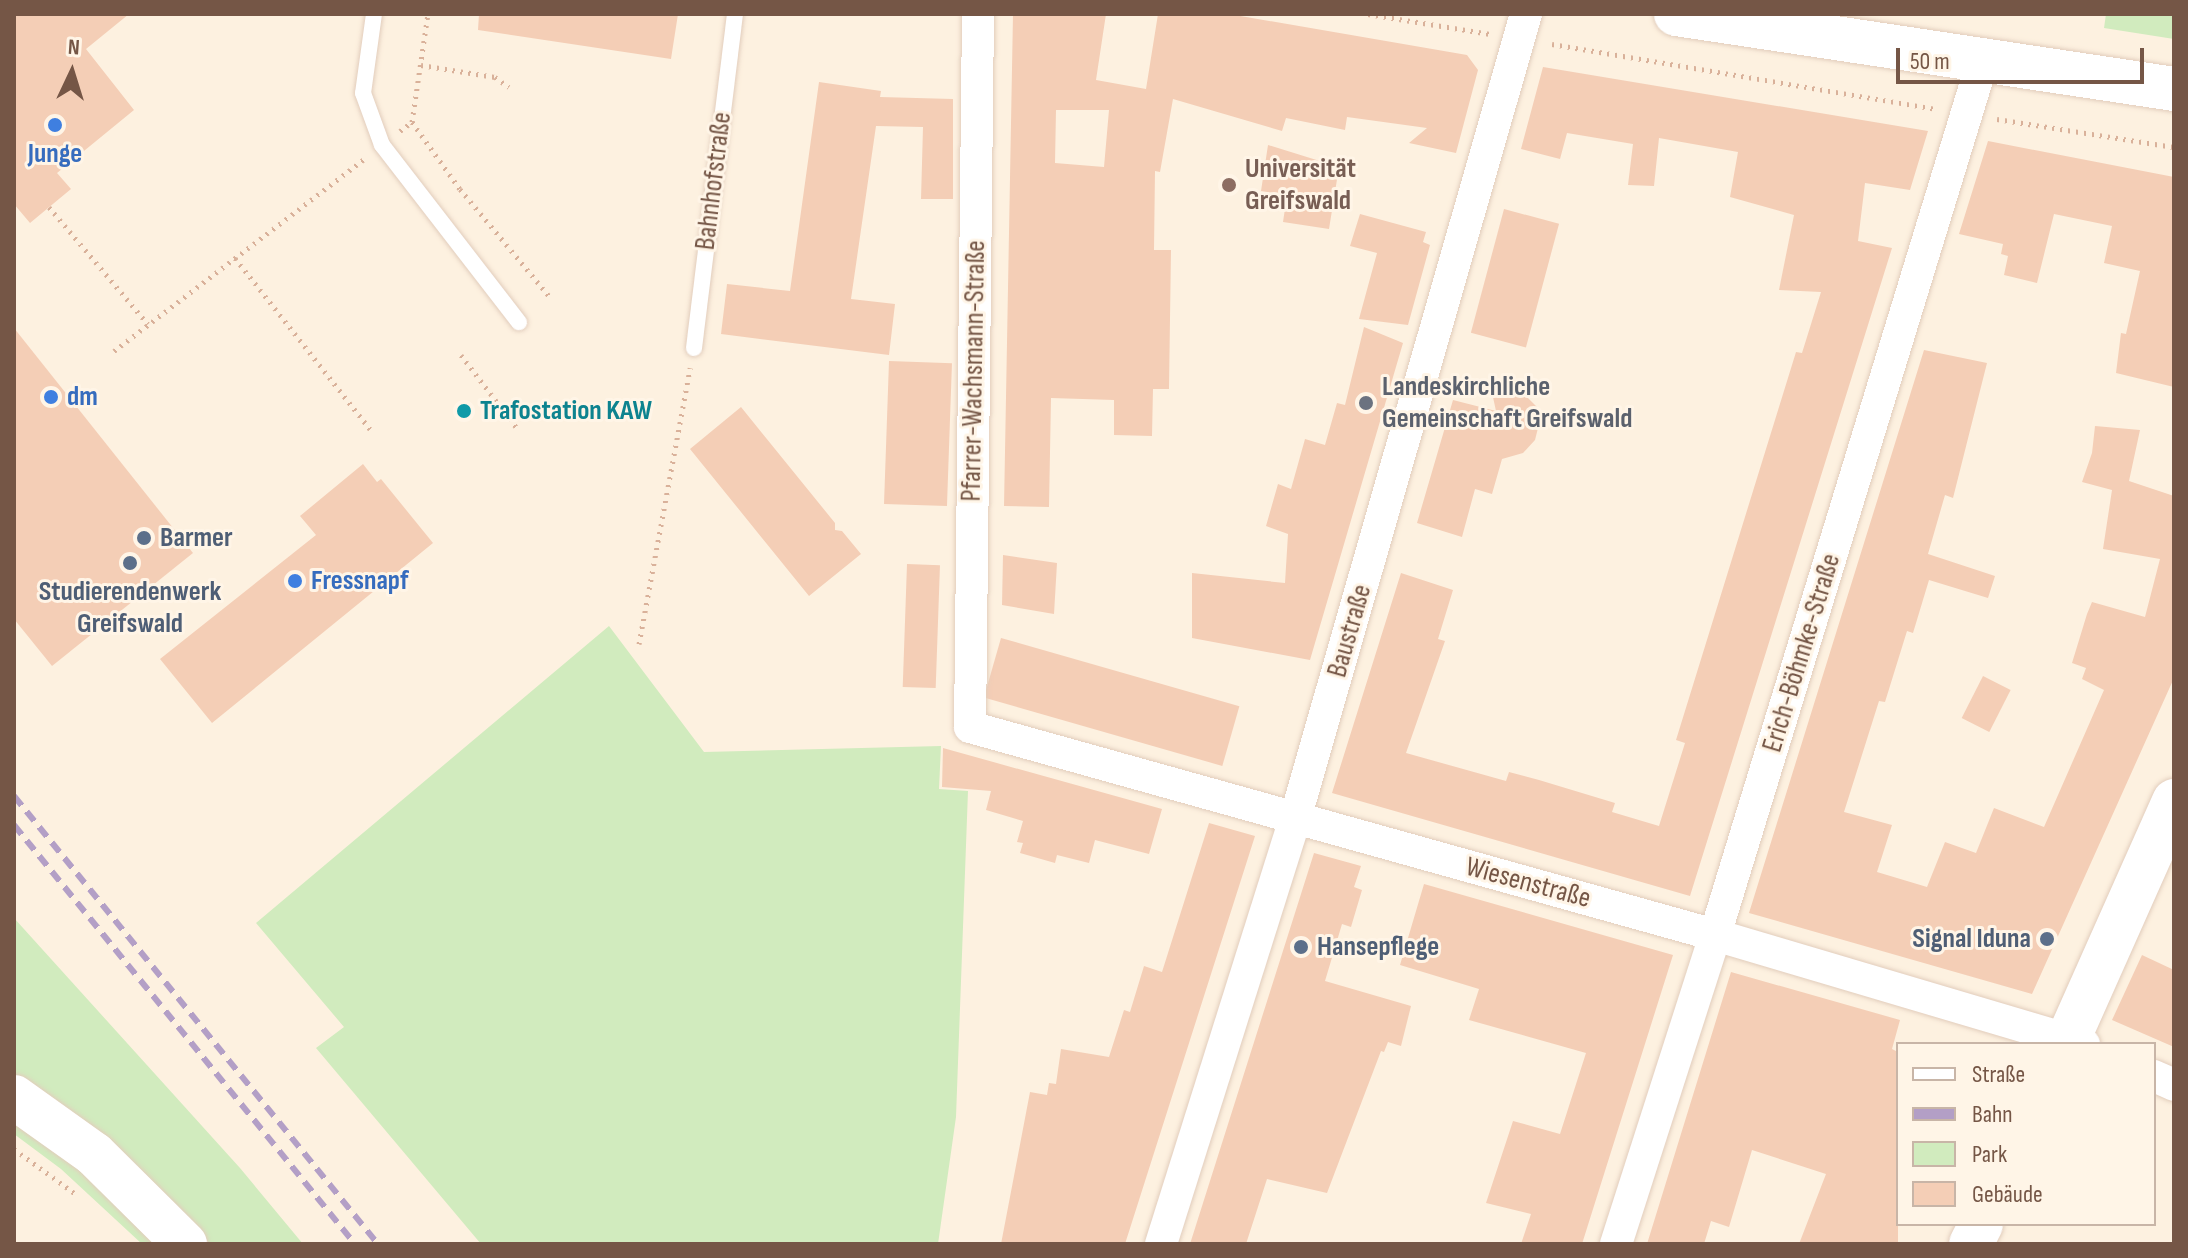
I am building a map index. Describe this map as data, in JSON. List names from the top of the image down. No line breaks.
{"streets":{"street":["Pfarrer-Wachsmann-Straße","Baustraße","Erich-Böhmke-Straße","Wiesenstraße"],"lane":["Bahnhofstraße"]},"crossings":[["Pfarrer-Wachsmann-Straße","Wiesenstraße"],["Baustraße","Wiesenstraße"],["Erich-Böhmke-Straße","Wiesenstraße"]],"places":["Junge","Universität Greifswald","dm","Landeskirchliche Gemeinschaft Greifswald","Trafostation KAW","Barmer","Studierendenwerk Greifswald","Fressnapf","Signal Iduna","Hansepflege"],"legend":["Straße","Bahn","Park","Gebäude"],"scale_bar":"50 m","north":"top"}
